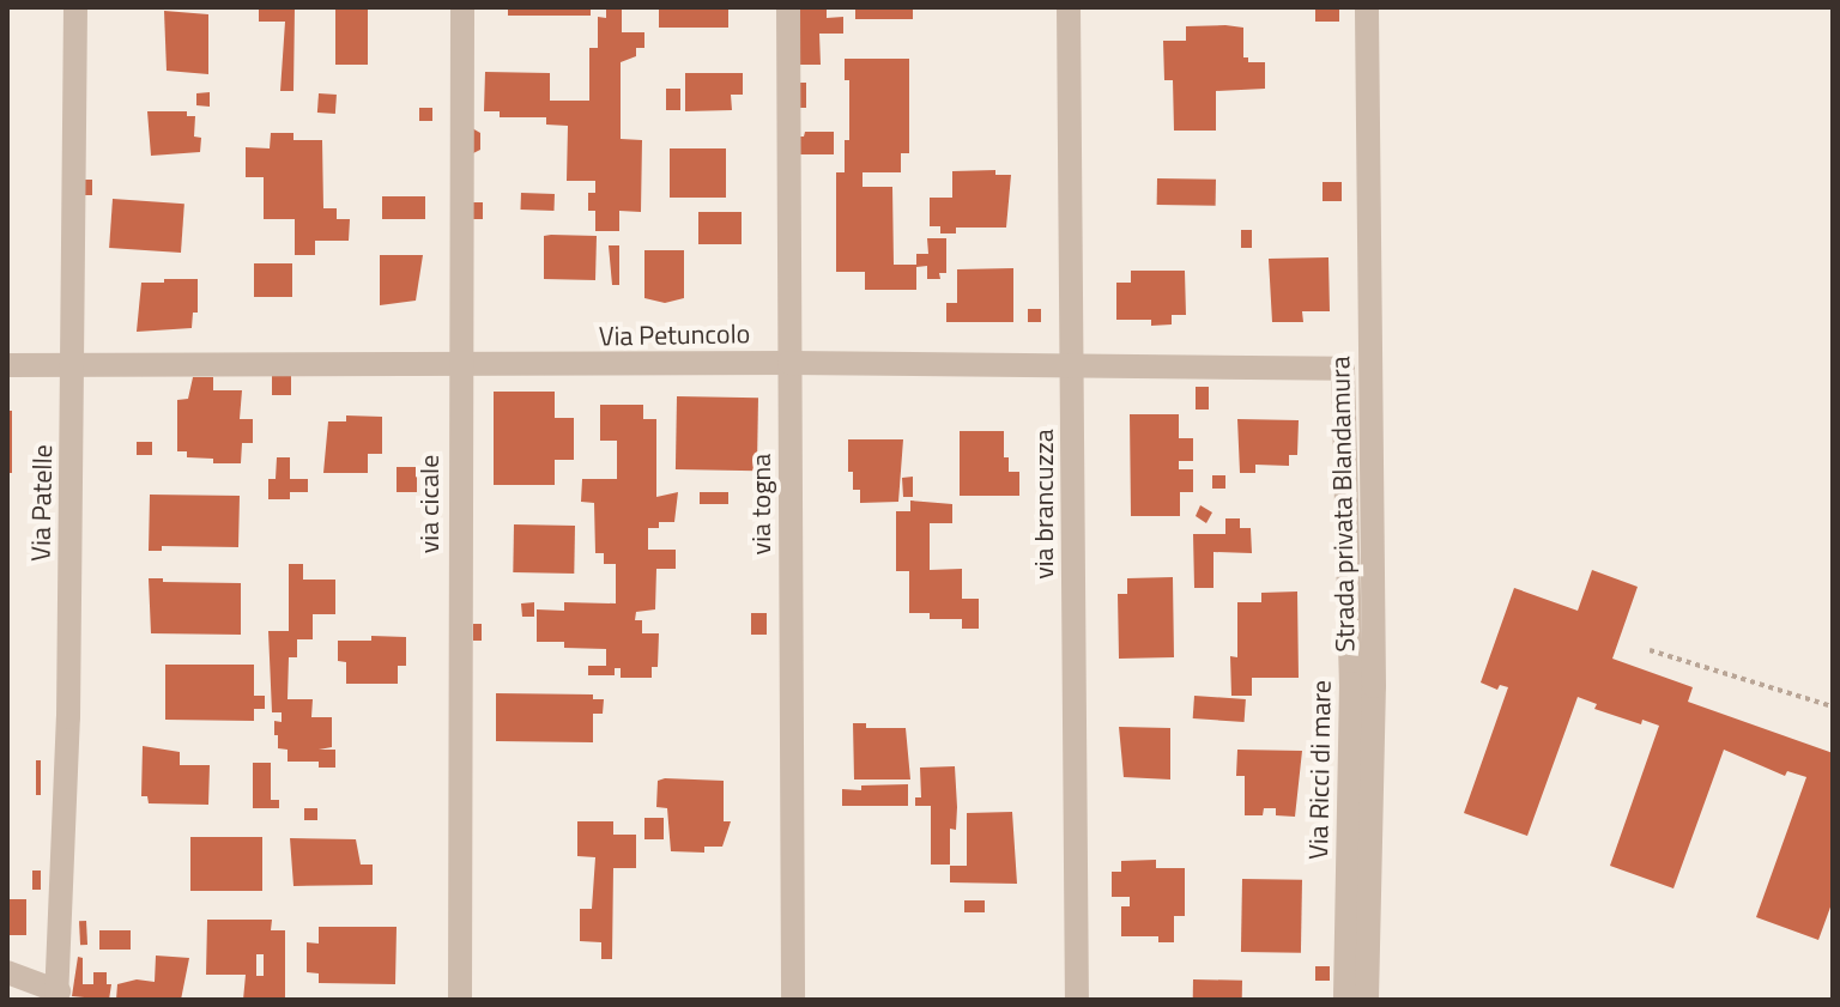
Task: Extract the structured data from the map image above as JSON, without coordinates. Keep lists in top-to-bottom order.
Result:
{
  "streets": {
    "street": [
      "Via Petuncolo",
      "Via Patelle",
      "via cicale",
      "via togna",
      "via brancuzza",
      "Strada privata Blandamura",
      "Via Ricci di mare"
    ]
  },
  "crossings": [
    ["Via Petuncolo", "Via Patelle"],
    ["Via Petuncolo", "via cicale"],
    ["Via Petuncolo", "via togna"],
    ["Via Petuncolo", "via brancuzza"],
    ["Via Petuncolo", "Via Ricci di mare"],
    ["Strada privata Blandamura", "Via Ricci di mare"]
  ]
}
